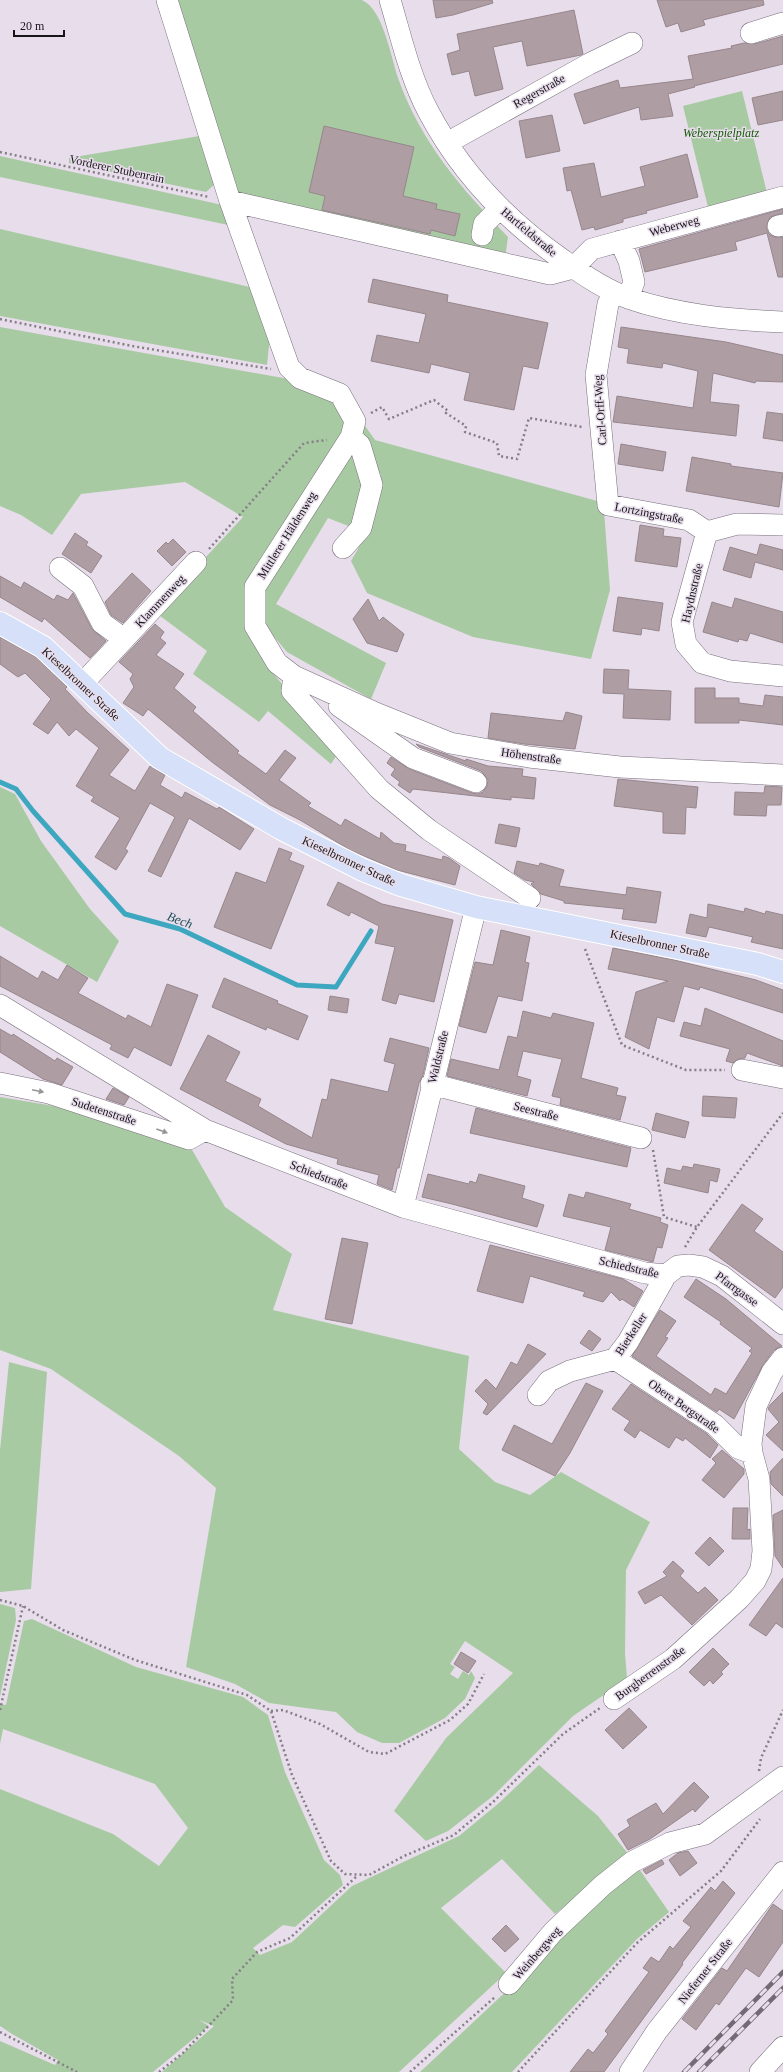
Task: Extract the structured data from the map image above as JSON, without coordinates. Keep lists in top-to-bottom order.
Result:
{
  "streets": {
    "main road": ["Kieselbronner Straße"],
    "street": [
      "Regerstraße",
      "Weberweg",
      "Hartfeldstraße",
      "Carl-Orff-Weg",
      "Lortzingstraße",
      "Mittlerer Häldenweg",
      "Haydnstraße",
      "Klammenweg",
      "Höhenstraße",
      "Waldstraße",
      "Sudetenstraße",
      "Seestraße",
      "Schiedstraße",
      "Pfarrgasse",
      "Bierkeller",
      "Obere Bergstraße",
      "Burgherrenstraße",
      "Weinbergweg",
      "Nieferner Straße"
    ],
    "path": ["Vorderer Stubenrain"]
  },
  "crossings": [
    ["Regerstraße", "Hartfeldstraße"],
    ["Weberweg", "Hartfeldstraße"],
    ["Weberweg", "Carl-Orff-Weg"],
    ["Hartfeldstraße", "Carl-Orff-Weg"],
    ["Carl-Orff-Weg", "Lortzingstraße"],
    ["Lortzingstraße", "Haydnstraße"],
    ["Mittlerer Häldenweg", "Höhenstraße"],
    ["Klammenweg", "Kieselbronner Straße"],
    ["Kieselbronner Straße", "Waldstraße"],
    ["Waldstraße", "Seestraße"],
    ["Waldstraße", "Schiedstraße"],
    ["Sudetenstraße", "Schiedstraße"],
    ["Schiedstraße", "Pfarrgasse"],
    ["Schiedstraße", "Bierkeller"],
    ["Pfarrgasse", "Bierkeller"],
    ["Bierkeller", "Obere Bergstraße"],
    ["Obere Bergstraße", "Burgherrenstraße"]
  ],
  "one_way": ["Sudetenstraße"],
  "water": ["Bech"],
  "parks": ["Weberspielplatz"],
  "scale_bar": "20 m"
}
